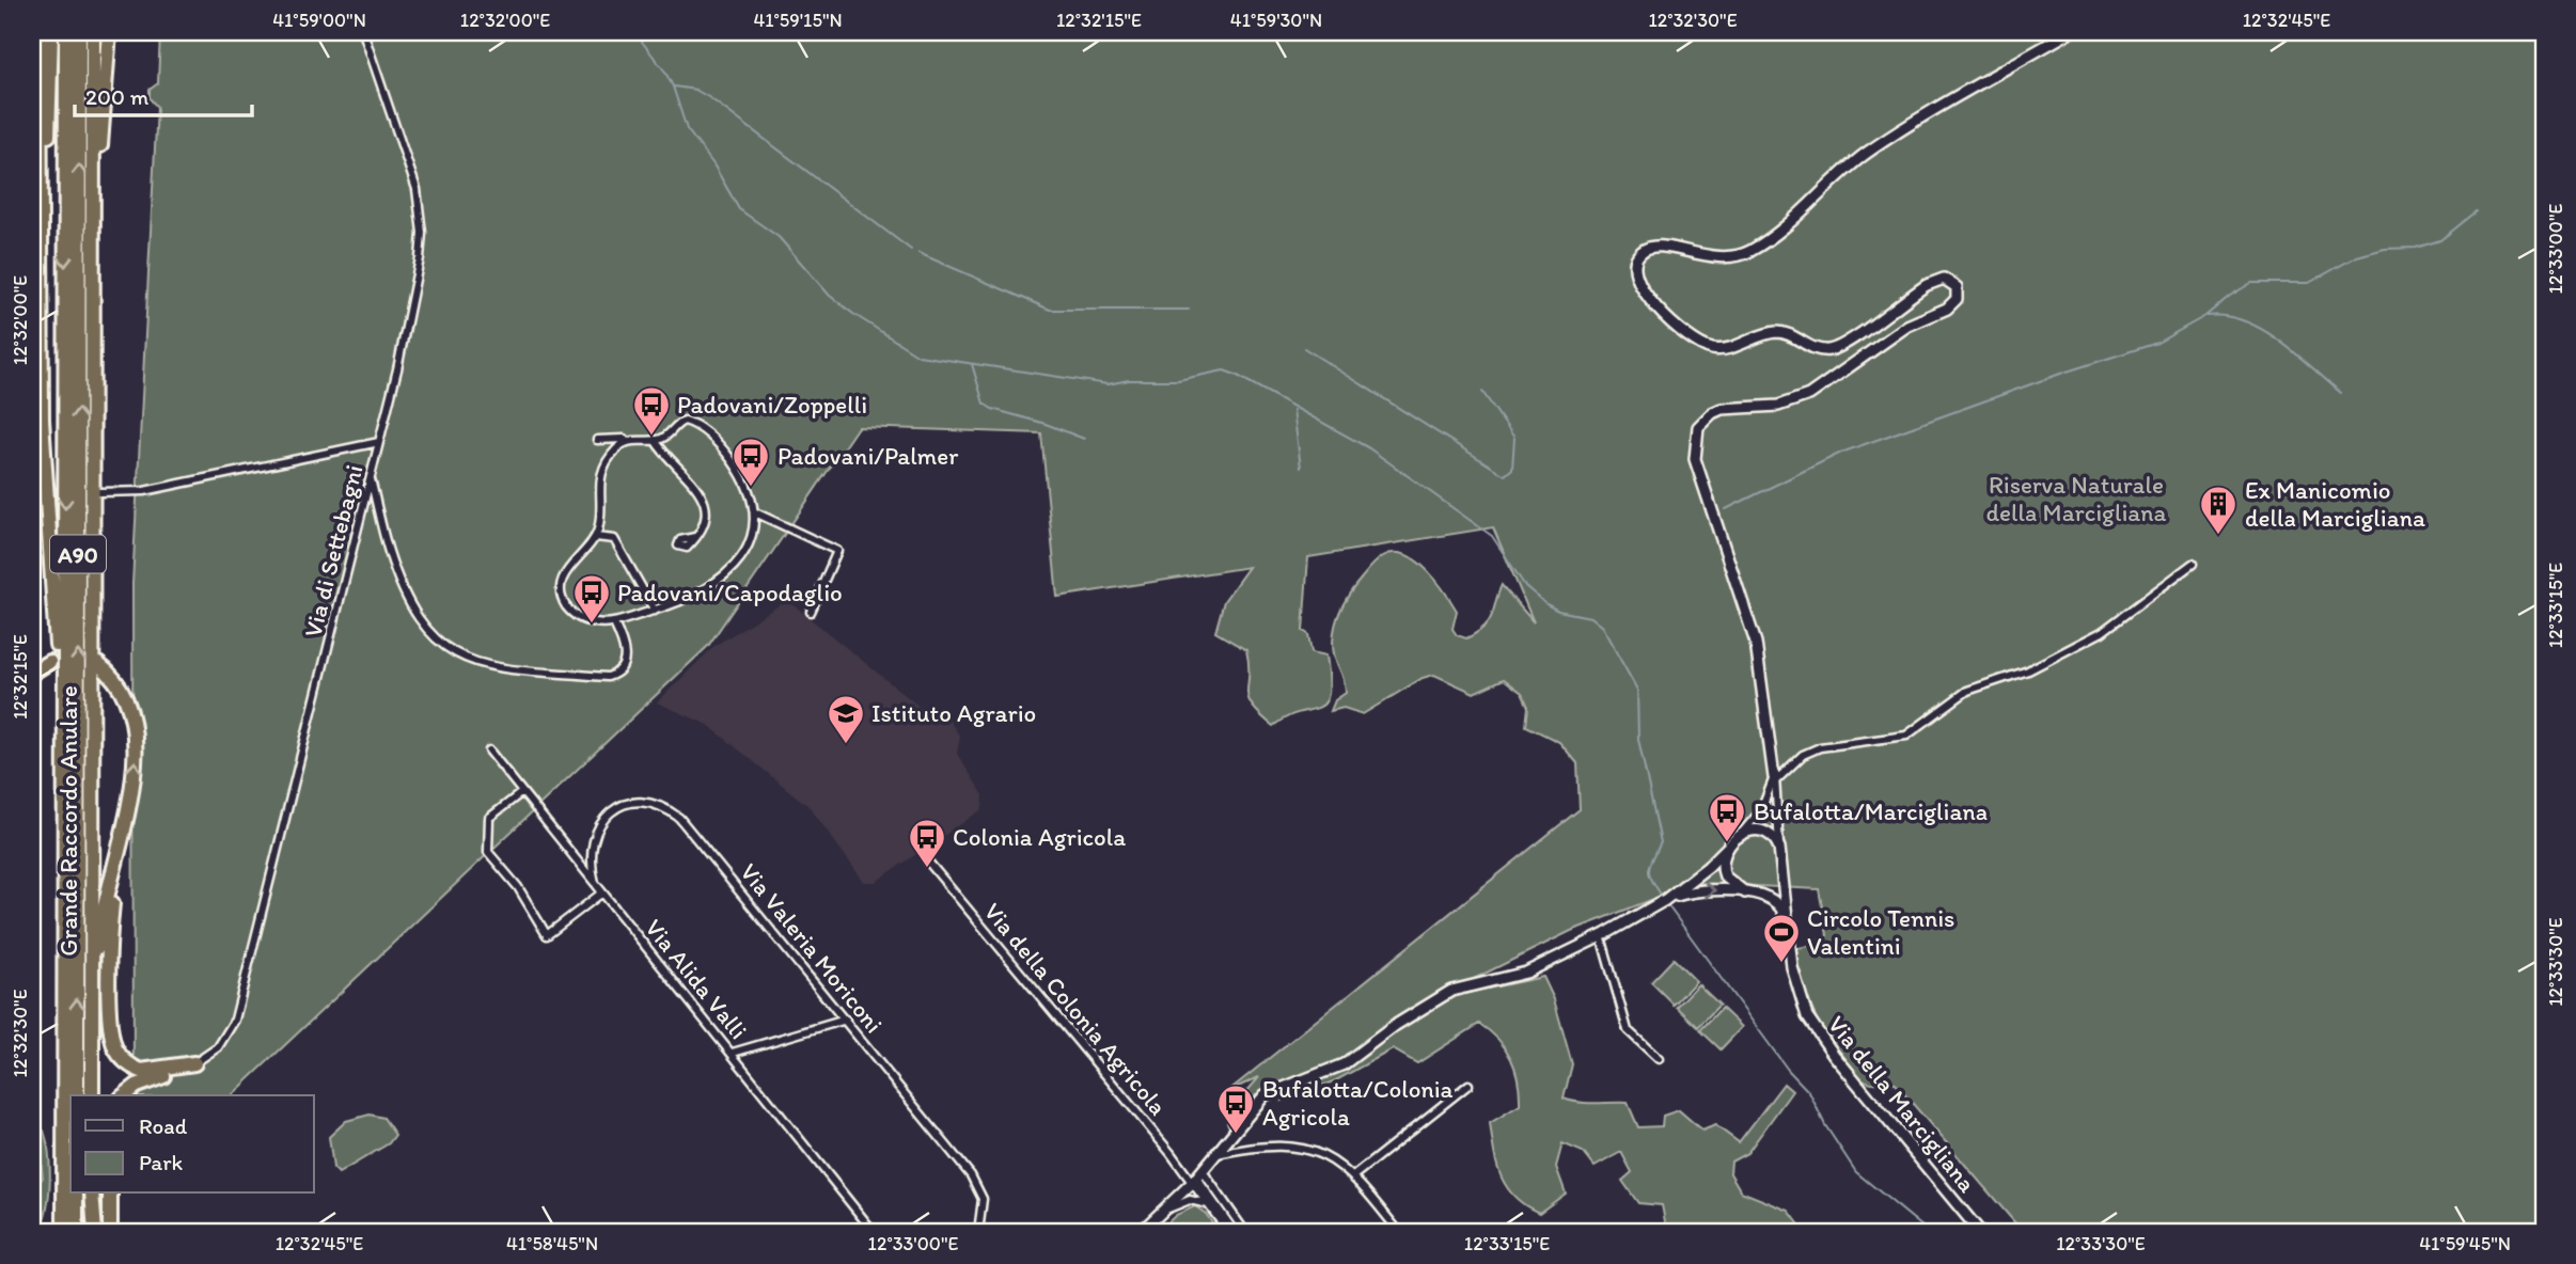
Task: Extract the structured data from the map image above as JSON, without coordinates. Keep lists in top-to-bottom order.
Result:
{
  "streets": {
    "highway": ["A90", "Grande Raccordo Anulare"],
    "street": [
      "Via di Settebagni",
      "Via Valeria Moriconi",
      "Via Alida Valli",
      "Via della Colonia Agricola",
      "Via della Marcigliana"
    ]
  },
  "crossings": [
    ["Via Valeria Moriconi", "Via Alida Valli"]
  ],
  "parks": ["Riserva Naturale della Marcigliana"],
  "places": {
    "bus stop": [
      "Padovani/Zoppelli",
      "Padovani/Palmer",
      "Padovani/Capodaglio",
      "Bufalotta/Marcigliana",
      "Colonia Agricola",
      "Bufalotta/Colonia Agricola"
    ],
    "building": ["Ex Manicomio della Marcigliana"],
    "school or university": ["Istituto Agrario"],
    "sports": ["Circolo Tennis Valentini"]
  },
  "legend": ["Road", "Park"],
  "scale_bar": "200 m",
  "coordinates": [
    "41°59'00\"N",
    "12°32'00\"E",
    "41°59'15\"N",
    "12°32'15\"E",
    "41°59'30\"N",
    "12°32'30\"E",
    "12°32'45\"E",
    "12°33'00\"E",
    "12°33'15\"E",
    "12°33'30\"E",
    "41°58'45\"N",
    "41°59'45\"N"
  ]
}
